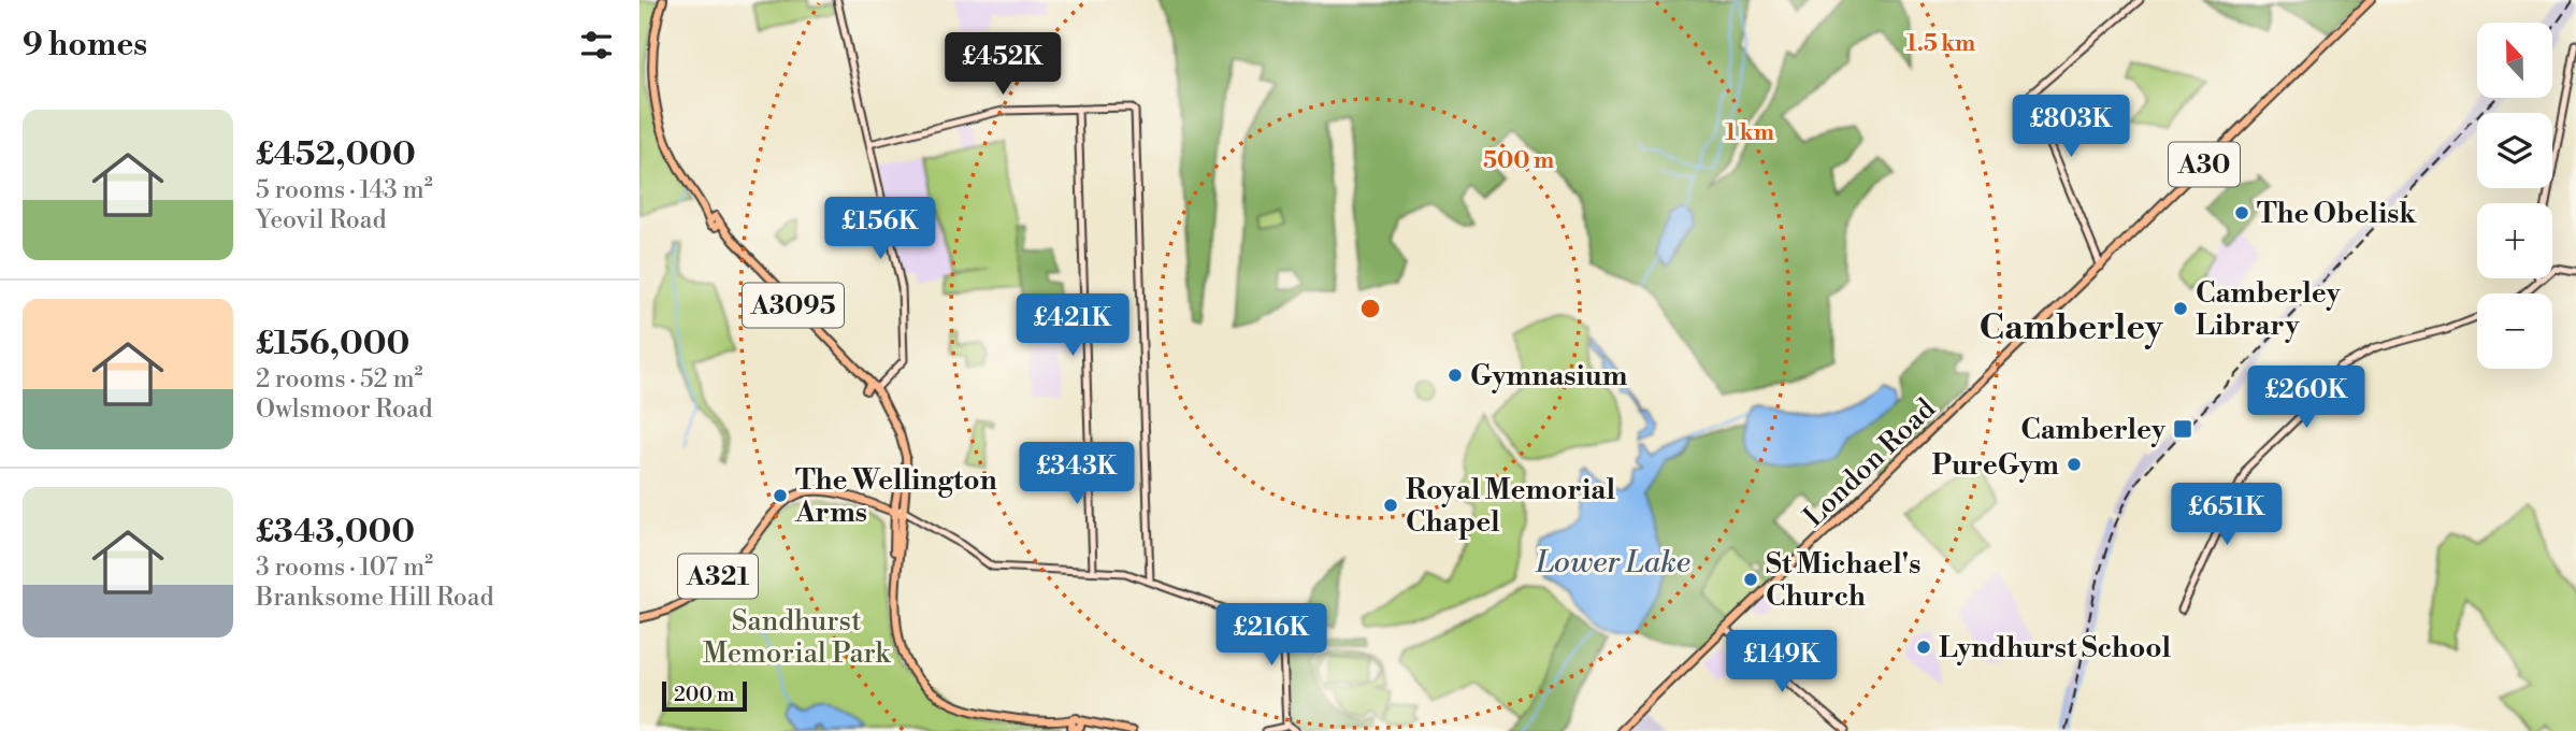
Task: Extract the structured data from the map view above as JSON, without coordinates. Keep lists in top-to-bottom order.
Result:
{
  "streets": {
    "main road": [
      "A30",
      "A3095",
      "London Road",
      "A321"
    ]
  },
  "districts": ["Camberley"],
  "water": ["Lower Lake"],
  "parks": ["Sandhurst Memorial Park"],
  "places": {
    "other": [
      "The Obelisk",
      "Camberley Library",
      "Gymnasium",
      "PureGym",
      "The Wellington Arms",
      "Royal Memorial Chapel",
      "St Michael's Church",
      "Lyndhurst School"
    ],
    "transit": ["Camberley"]
  },
  "scale_bar": "200 m",
  "north": "top",
  "page": {
    "heading": "9 homes",
    "map_buttons": ["+", "−"],
    "price": [
      "£452K",
      "£803K",
      "£156K",
      "£421K",
      "£260K",
      "£343K",
      "£651K",
      "£216K",
      "£149K"
    ],
    "list": [
      {
        "name": "£452,000",
        "note": "5 rooms · 143 m² · Yeovil Road"
      },
      {
        "name": "£156,000",
        "note": "2 rooms · 52 m² · Owlsmoor Road"
      },
      {
        "name": "£343,000",
        "note": "3 rooms · 107 m² · Branksome Hill Road"
      }
    ],
    "scale": "200 m"
  },
  "rings": ["1.5 km", "1 km", "500 m"]
}
